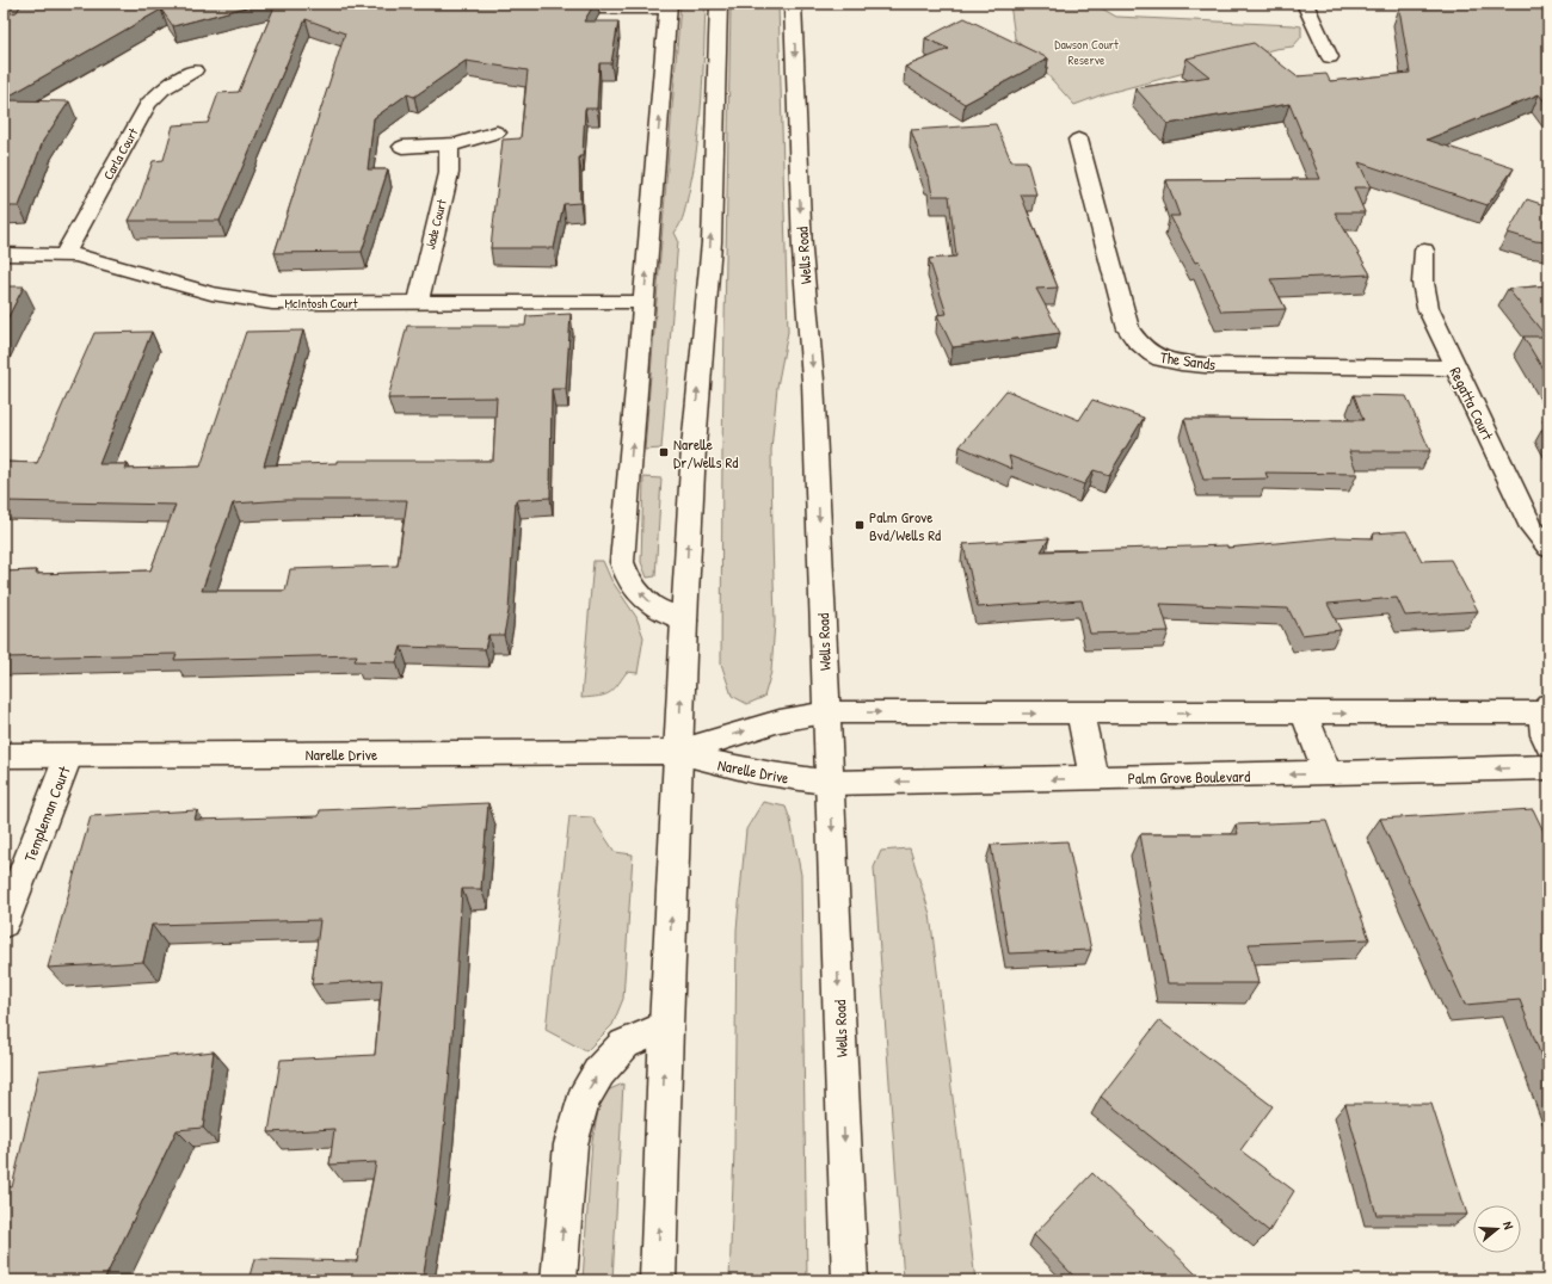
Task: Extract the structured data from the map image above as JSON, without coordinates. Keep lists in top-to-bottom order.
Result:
{
  "streets": {
    "street": [
      "Carla Court",
      "Jade Court",
      "Wells Road",
      "McIntosh Court",
      "The Sands",
      "Regatta Court",
      "Narelle Drive",
      "Palm Grove Boulevard",
      "Templeman Court"
    ]
  },
  "crossings": [
    ["Carla Court", "McIntosh Court"],
    ["Jade Court", "McIntosh Court"],
    ["Wells Road", "Narelle Drive"],
    ["Wells Road", "Palm Grove Boulevard"],
    ["The Sands", "Regatta Court"],
    ["Narelle Drive", "Palm Grove Boulevard"],
    ["Narelle Drive", "Templeman Court"]
  ],
  "parks": ["Dawson Court Reserve"],
  "places": {
    "transit": ["Narelle Dr/Wells Rd", "Palm Grove Bvd/Wells Rd"]
  },
  "north": "right"
}
